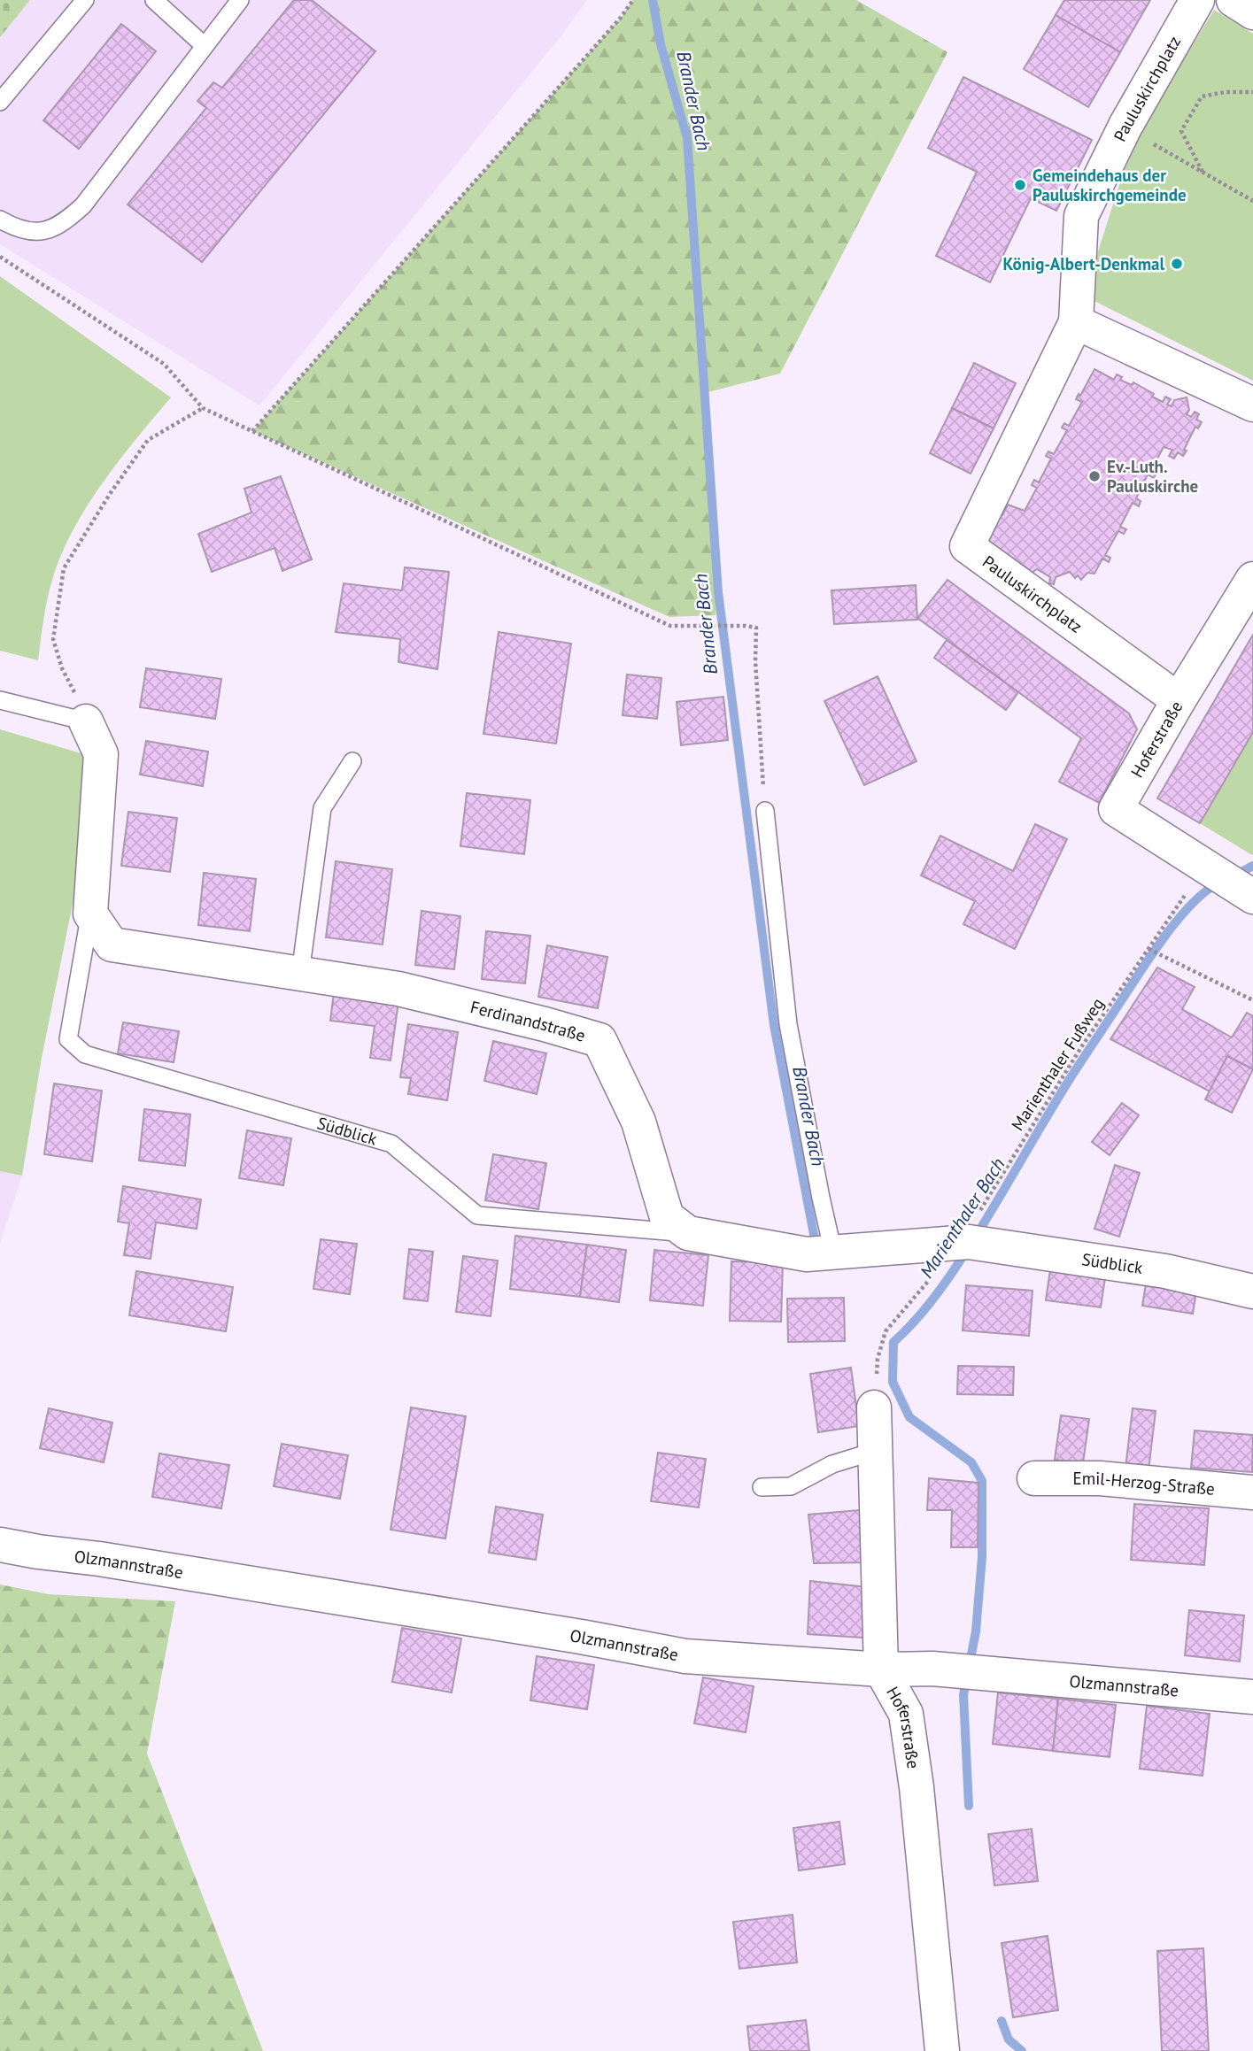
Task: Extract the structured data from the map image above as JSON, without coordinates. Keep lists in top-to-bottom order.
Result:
{
  "streets": {
    "street": [
      "Pauluskirchplatz",
      "Hoferstraße",
      "Ferdinandstraße",
      "Südblick",
      "Emil-Herzog-Straße",
      "Olzmannstraße"
    ],
    "path": ["Marienthaler Fußweg"]
  },
  "crossings": [
    ["Pauluskirchplatz", "Hoferstraße"],
    ["Hoferstraße", "Marienthaler Fußweg"],
    ["Hoferstraße", "Olzmannstraße"],
    ["Ferdinandstraße", "Südblick"],
    ["Marienthaler Fußweg", "Südblick"]
  ],
  "water": ["Brander Bach", "Marienthaler Bach"],
  "places": ["Gemeindehaus der Pauluskirchgemeinde", "König-Albert-Denkmal", "Ev.-Luth. Pauluskirche"]
}
